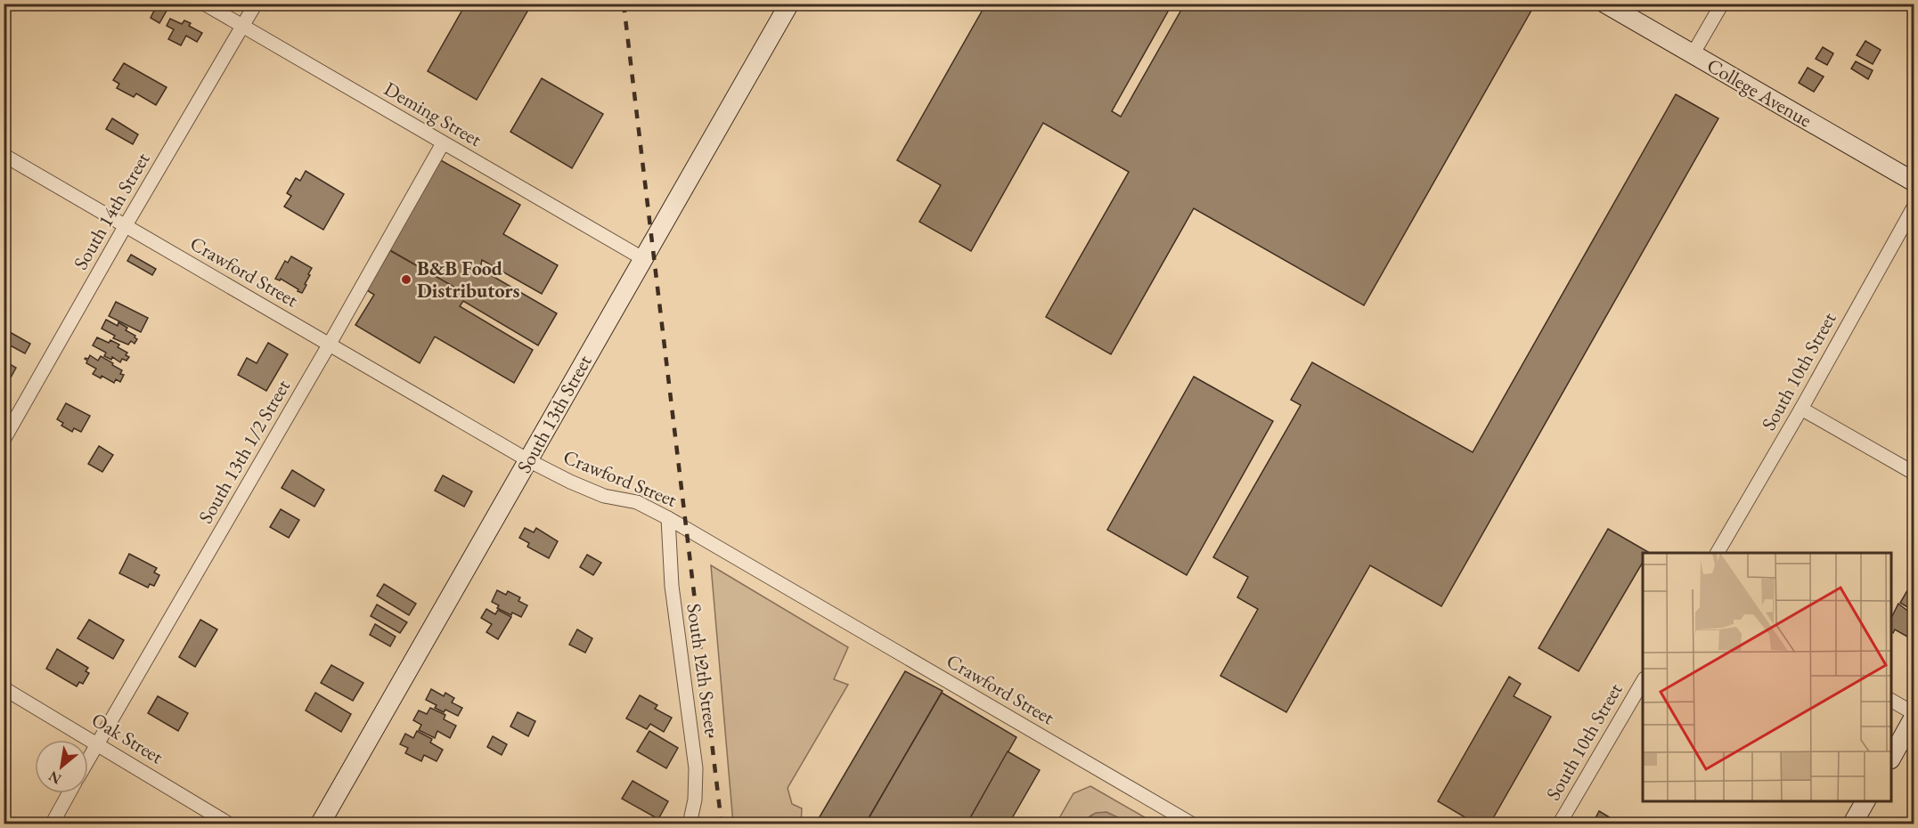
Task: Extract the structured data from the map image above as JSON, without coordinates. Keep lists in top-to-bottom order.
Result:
{
  "streets": {
    "main road": ["College Avenue", "South 13th Street"],
    "street": [
      "Deming Street",
      "South 14th Street",
      "Crawford Street",
      "South 10th Street",
      "South 13th 1/2 Street",
      "South 12th Street",
      "Oak Street"
    ]
  },
  "crossings": [
    ["Deming Street", "South 14th Street"],
    ["Deming Street", "South 13th Street"],
    ["Deming Street", "South 13th 1/2 Street"],
    ["South 14th Street", "Crawford Street"],
    ["Crawford Street", "South 13th Street"],
    ["Crawford Street", "South 13th 1/2 Street"],
    ["Crawford Street", "South 12th Street"],
    ["South 13th 1/2 Street", "Oak Street"]
  ],
  "places": ["B&B Food Distributors"],
  "north": "bottom left"
}
